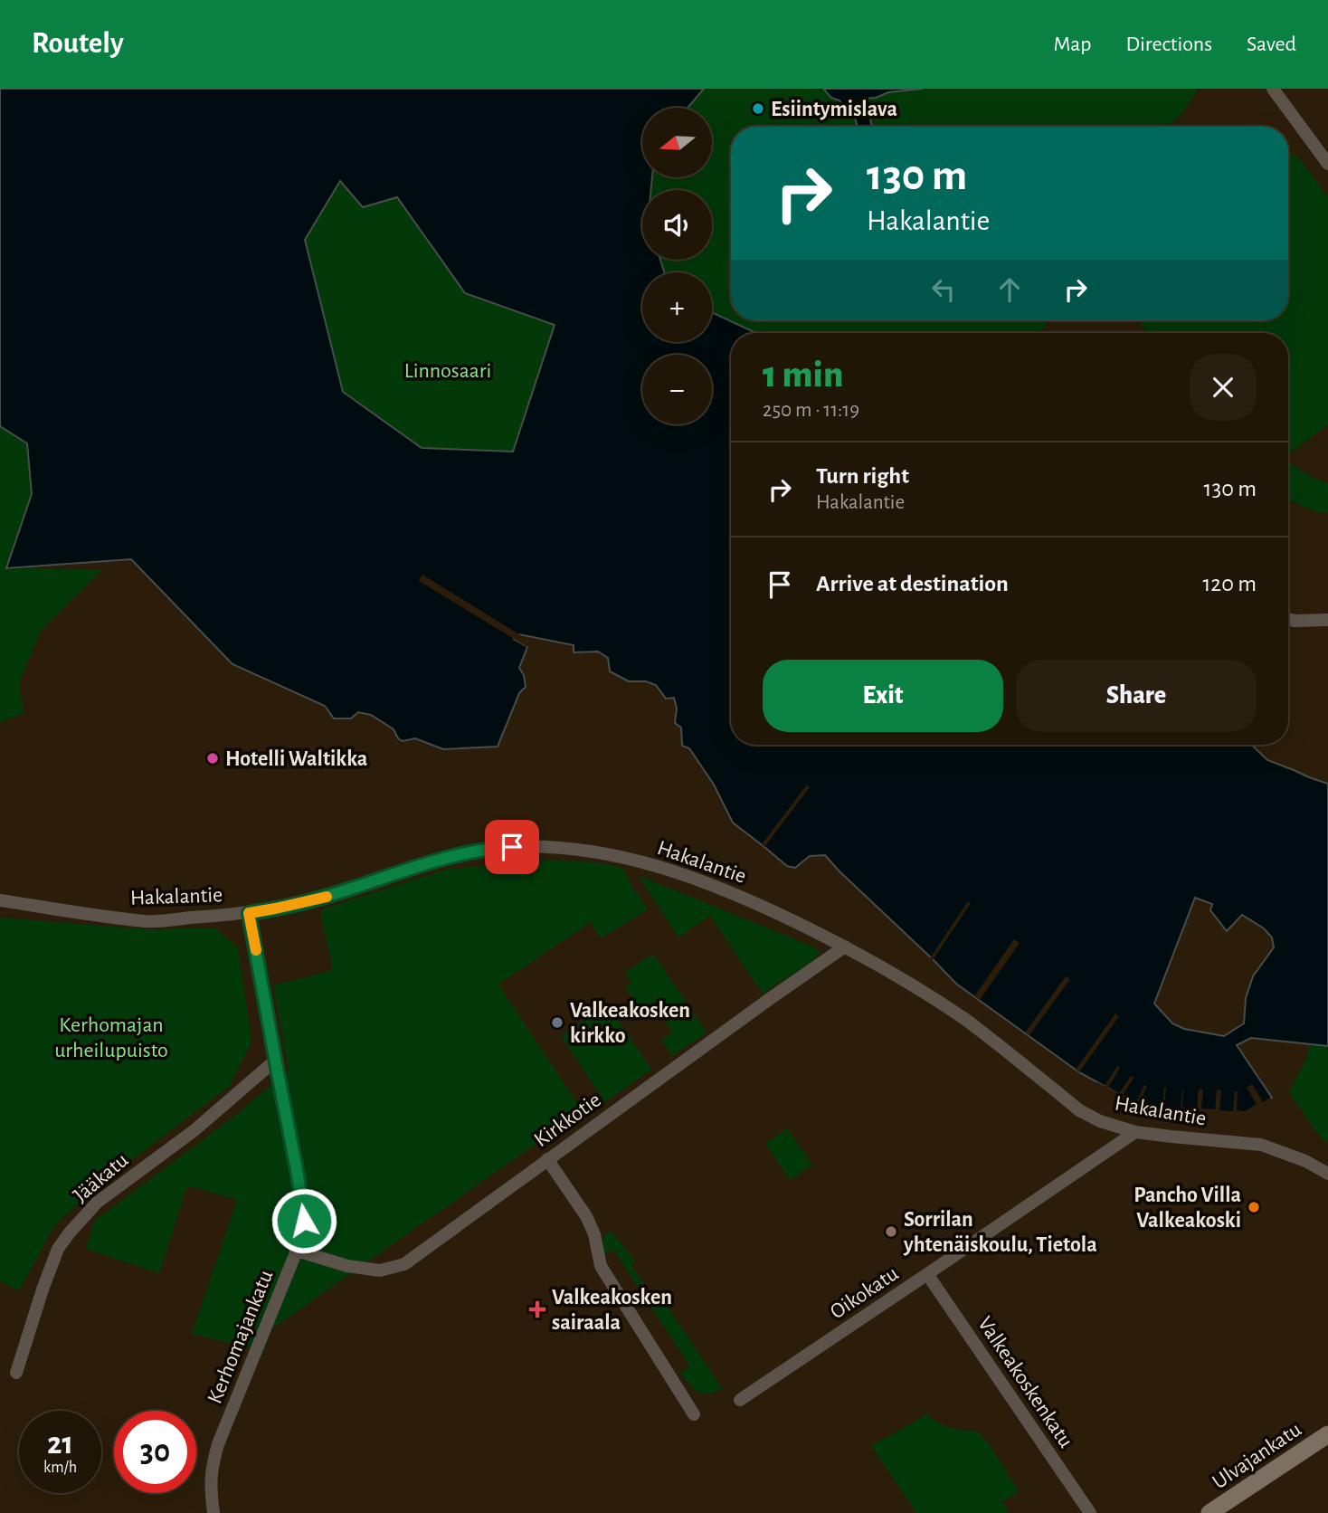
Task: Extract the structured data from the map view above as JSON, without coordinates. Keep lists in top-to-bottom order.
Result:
{
  "streets": {
    "main road": ["Ulvajankatu"],
    "street": [
      "Hakalantie",
      "Kirkkotie",
      "Jääkatu",
      "Oikokatu",
      "Kerhomajankatu",
      "Valkeakoskenkatu"
    ]
  },
  "crossings": [
    ["Hakalantie", "Kirkkotie"],
    ["Hakalantie", "Oikokatu"],
    ["Hakalantie", "Kerhomajankatu"],
    ["Kirkkotie", "Kerhomajankatu"],
    ["Jääkatu", "Kerhomajankatu"],
    ["Oikokatu", "Valkeakoskenkatu"]
  ],
  "parks": ["Linnosaari", "Kerhomajan urheilupuisto"],
  "places": {
    "other": [
      "Esiintymislava",
      "Hotelli Waltikka",
      "Valkeakosken kirkko",
      "Pancho Villa Valkeakoski",
      "Sorrilan yhtenäiskoulu, Tietola"
    ],
    "health": ["Valkeakosken sairaala"]
  },
  "north": "left",
  "page": {
    "header": "Routely",
    "nav": ["Map", "Directions", "Saved"],
    "map_buttons": ["+", "−"],
    "turn": ["130 m", "Hakalantie"],
    "heading": ["1 min", "250 m · 11:19"],
    "list": [
      {
        "name": "Turn right",
        "note": "Hakalantie",
        "value": "130 m"
      },
      {
        "name": "Arrive at destination",
        "value": "120 m"
      }
    ],
    "buttons": ["Exit", "Share"],
    "speed": "21 km/h",
    "limit": "30"
  }
}
